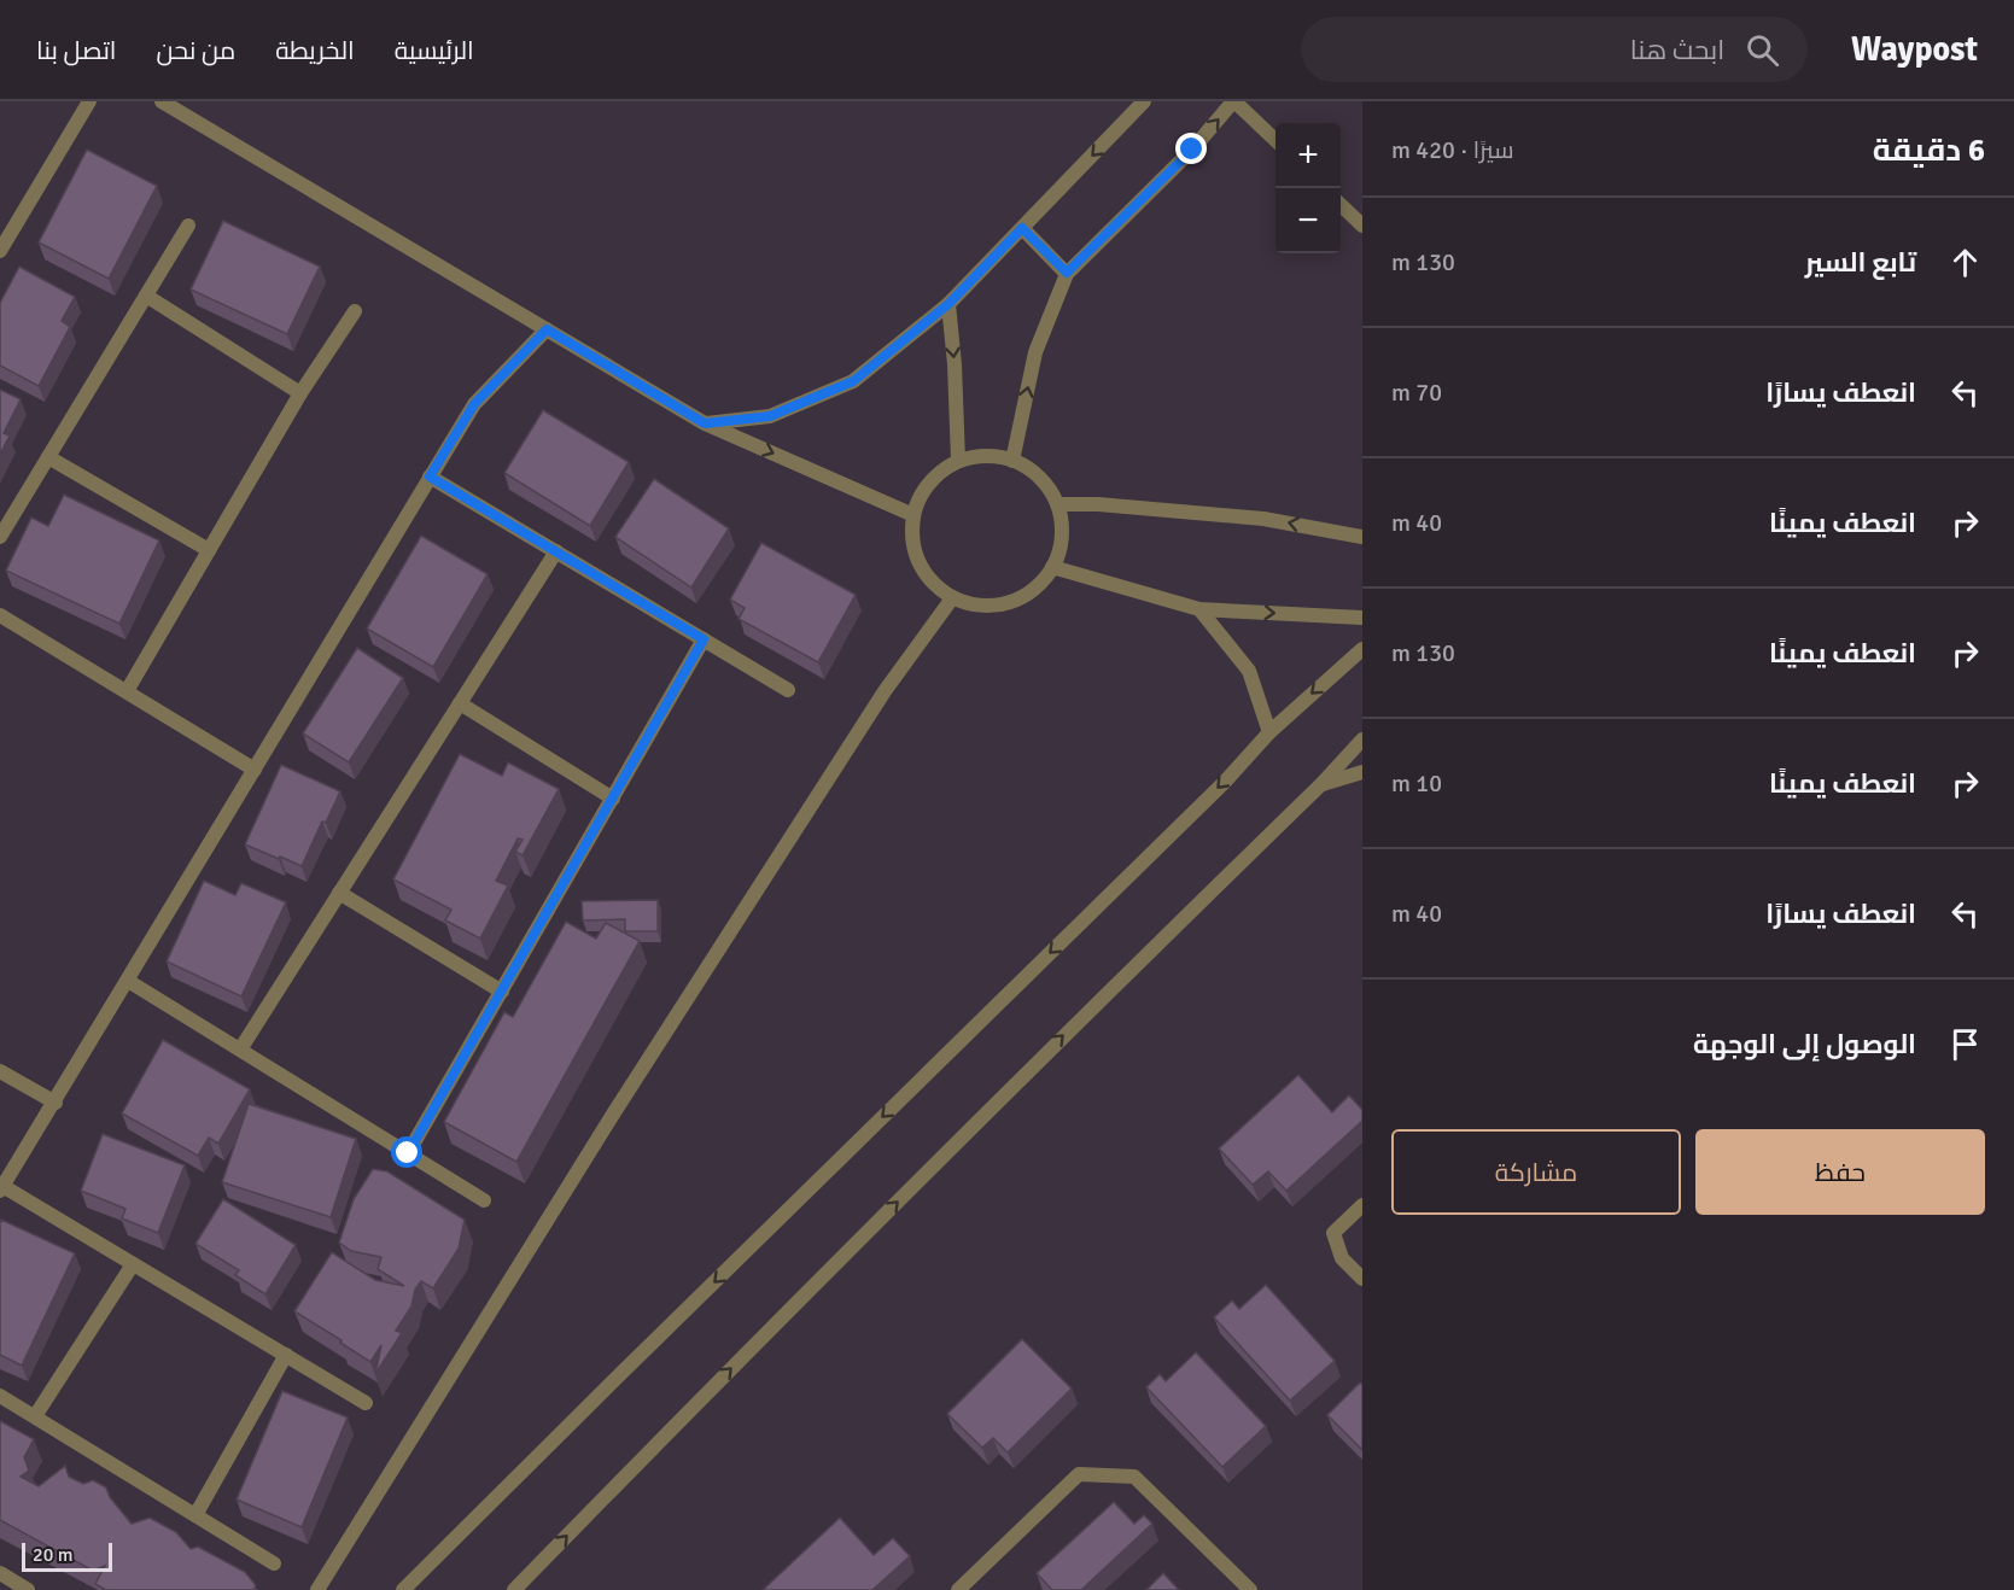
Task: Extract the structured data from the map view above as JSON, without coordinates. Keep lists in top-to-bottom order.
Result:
{
  "scale_bar": "20 m",
  "page": {
    "header": "Waypost",
    "search": "ابحث هنا",
    "nav": [
      "الرئيسية",
      "الخريطة",
      "من نحن",
      "اتصل بنا"
    ],
    "heading": ["6 دقيقة", "سيرًا · 420 m"],
    "map_buttons": ["+", "−"],
    "list": [
      ["تابع السير", "130 m"],
      ["انعطف يسارًا", "70 m"],
      ["انعطف يمينًا", "40 m"],
      ["انعطف يمينًا", "130 m"],
      ["انعطف يمينًا", "10 m"],
      ["انعطف يسارًا", "40 m"],
      "الوصول إلى الوجهة"
    ],
    "buttons": ["حفظ", "مشاركة"],
    "scale": "20 m"
  }
}
